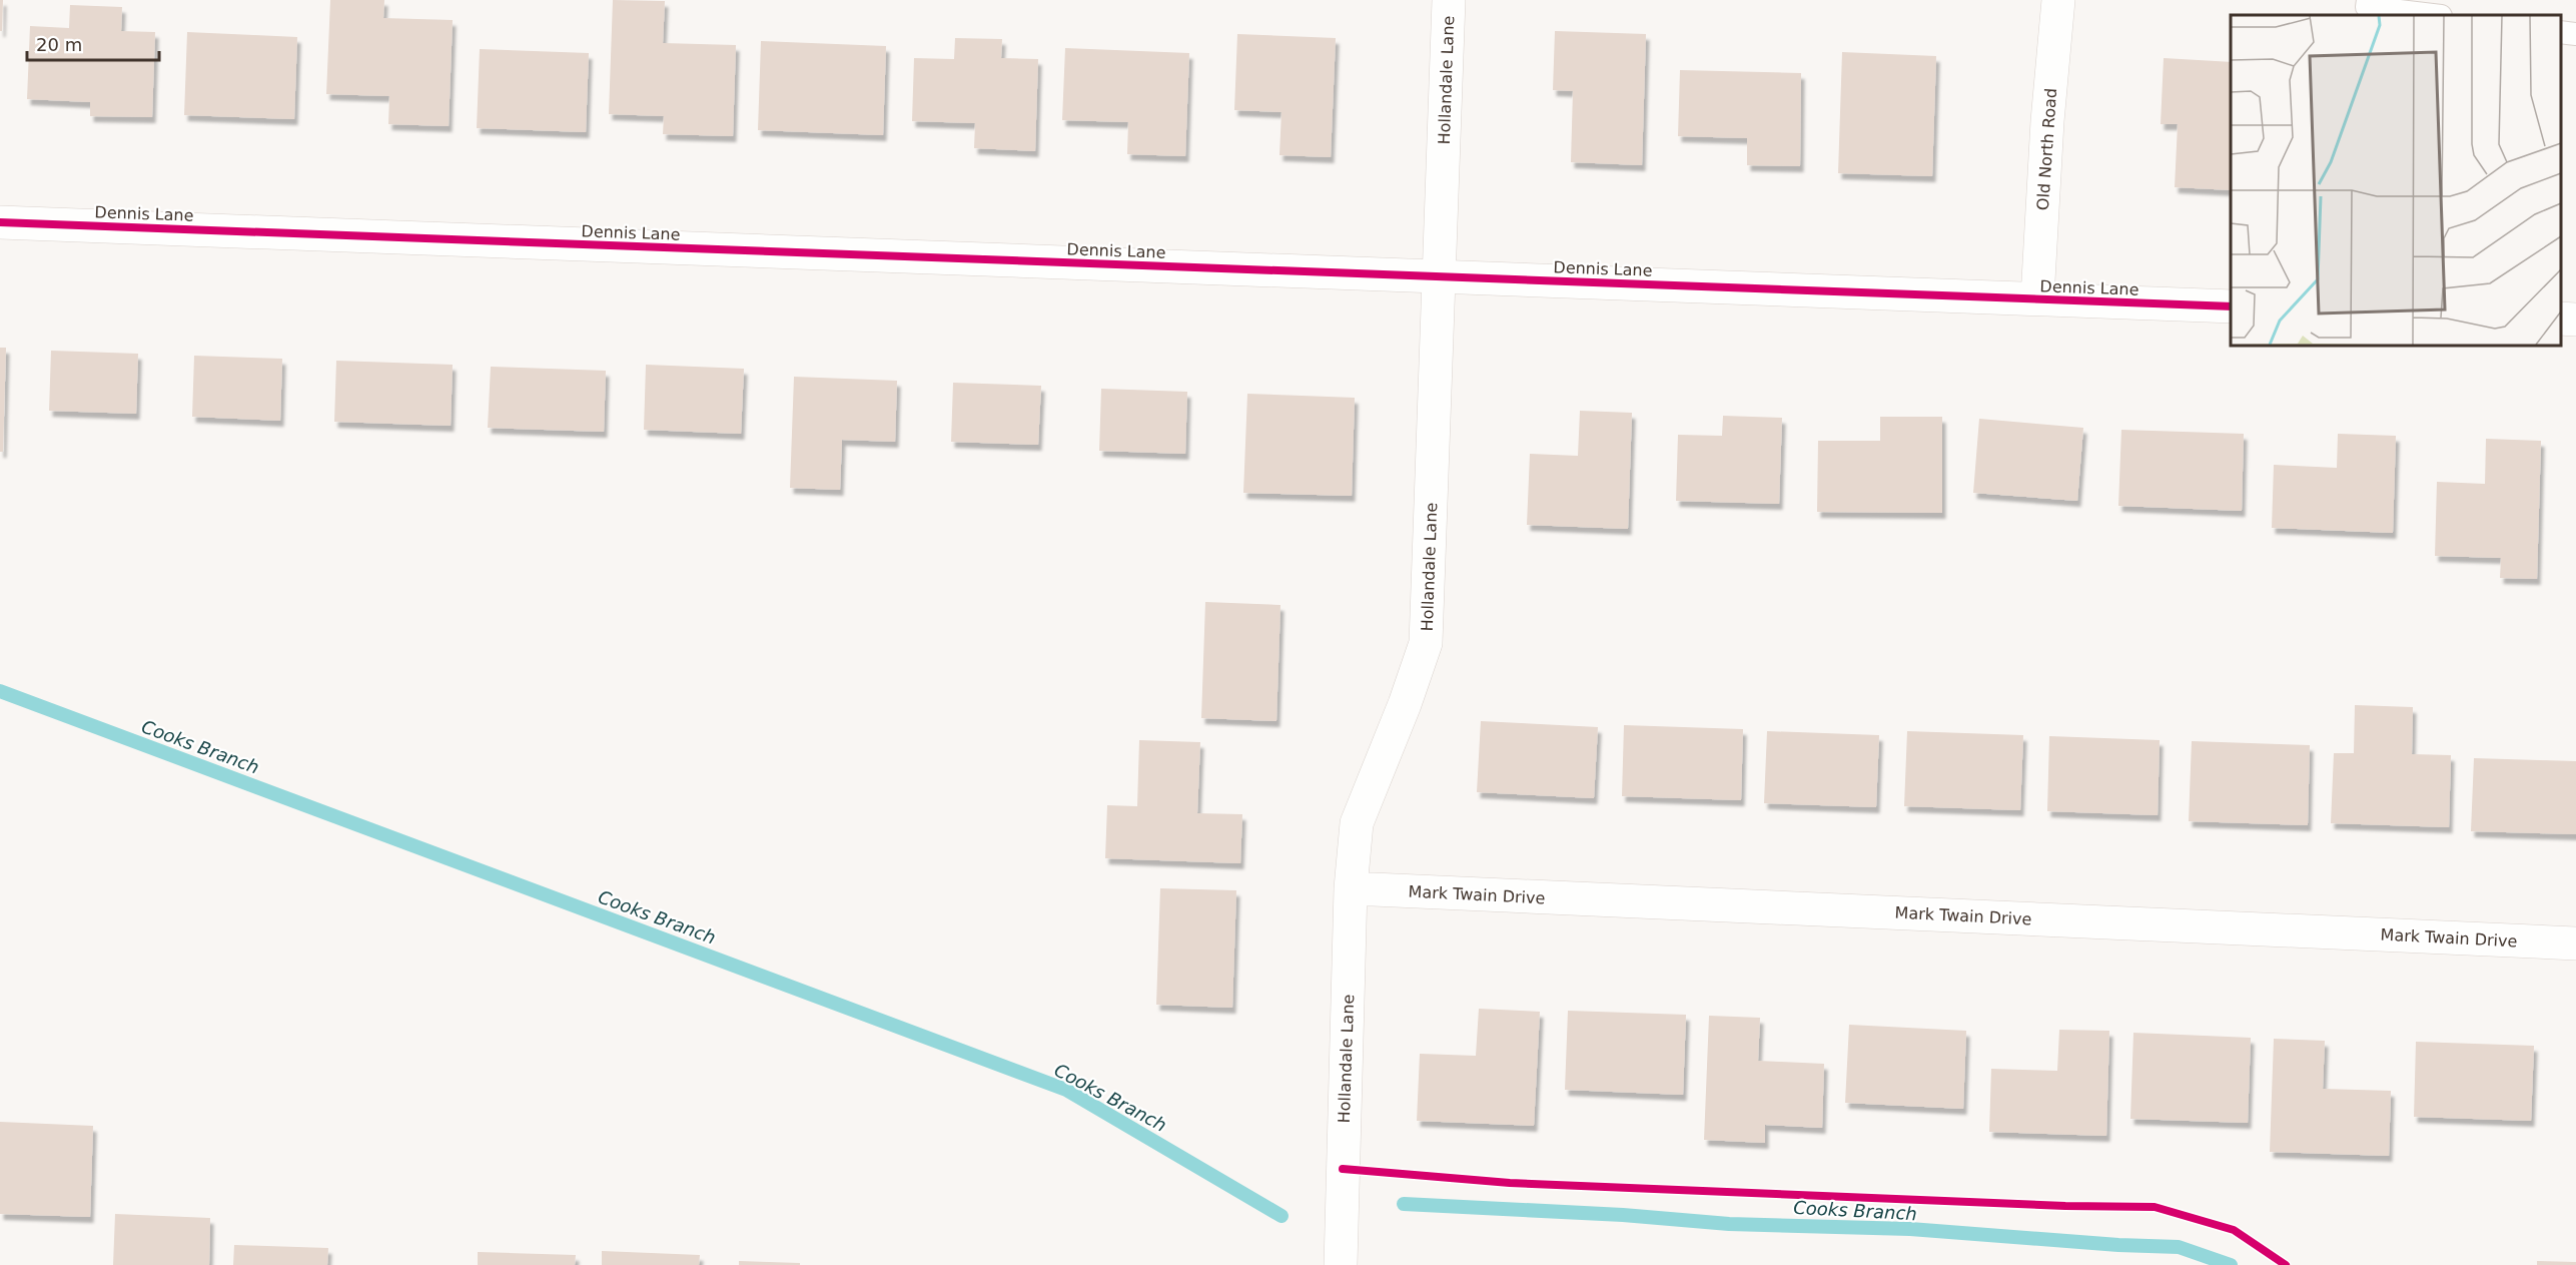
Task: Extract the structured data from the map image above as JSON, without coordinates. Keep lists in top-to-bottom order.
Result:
{
  "streets": {
    "street": [
      "Hollandale Lane",
      "Old North Road",
      "Dennis Lane",
      "Mark Twain Drive"
    ]
  },
  "crossings": [
    ["Hollandale Lane", "Dennis Lane"],
    ["Hollandale Lane", "Mark Twain Drive"],
    ["Old North Road", "Dennis Lane"]
  ],
  "water": ["Cooks Branch"],
  "scale_bar": "20 m"
}
